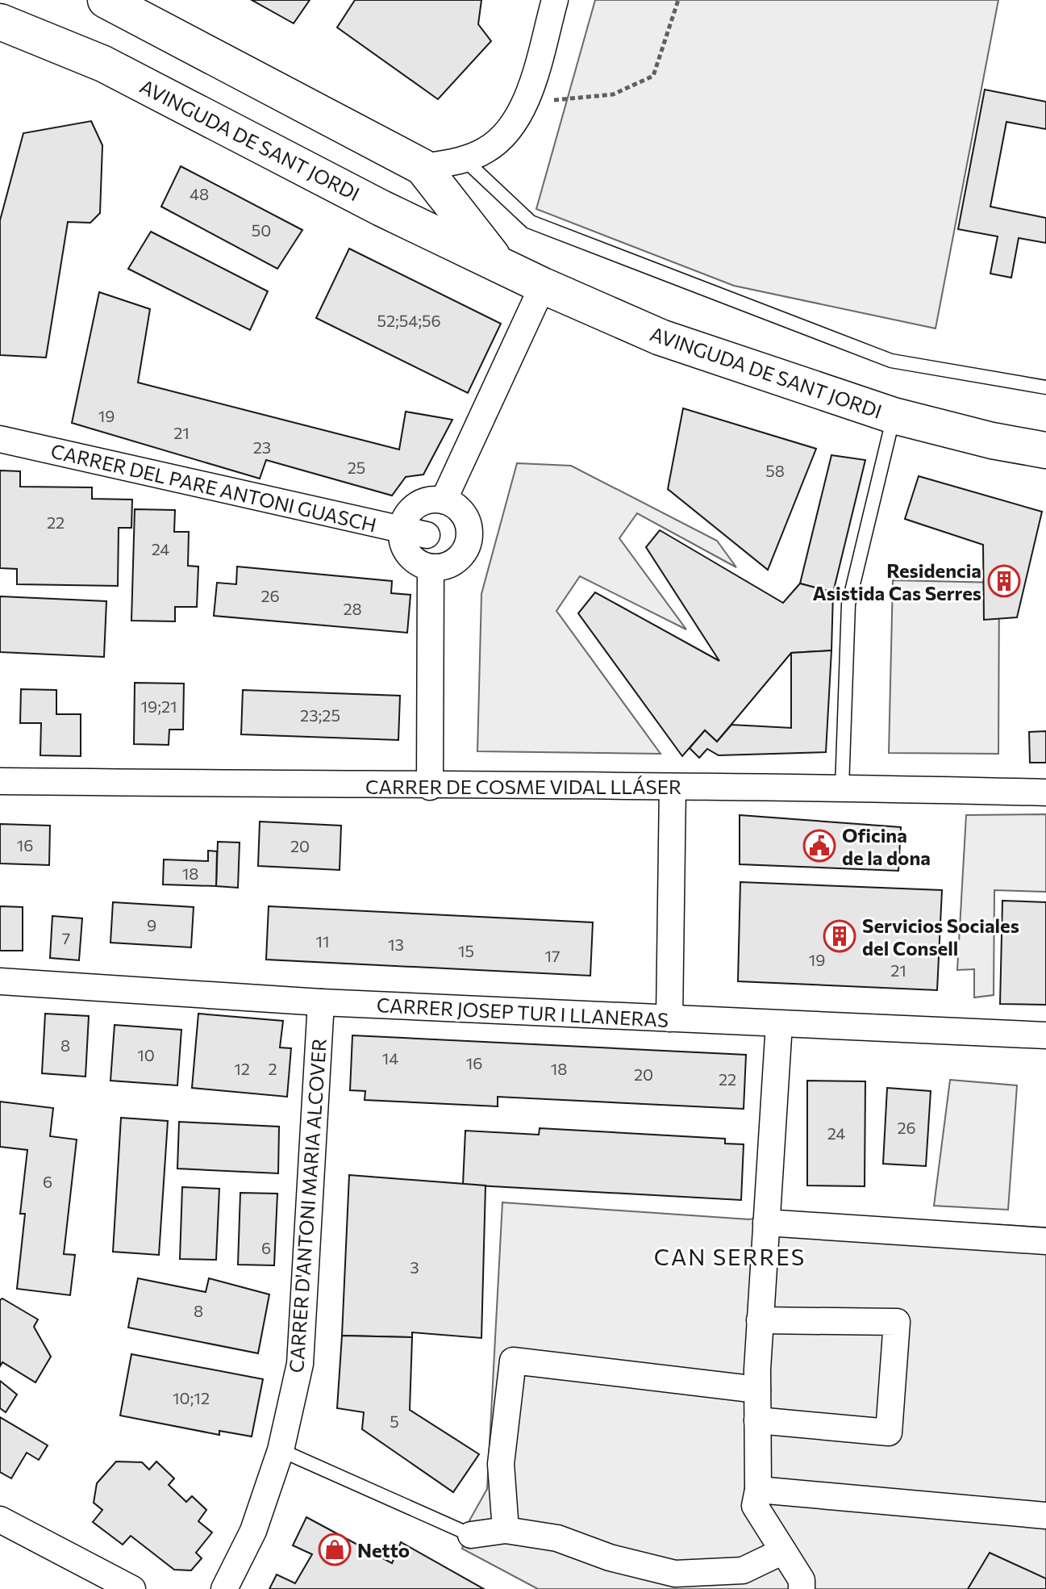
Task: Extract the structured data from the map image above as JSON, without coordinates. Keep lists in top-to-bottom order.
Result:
{
  "streets": {
    "street": [
      "AVINGUDA DE SANT JORDI",
      "CARRER DEL PARE ANTONI GUASCH",
      "CARRER DE COSME VIDAL LLÁSER",
      "CARRER JOSEP TUR I LLANERAS",
      "CARRER D'ANTONI MARIA ALCOVER"
    ]
  },
  "crossings": [
    ["CARRER JOSEP TUR I LLANERAS", "CARRER D'ANTONI MARIA ALCOVER"]
  ],
  "districts": ["CAN SERRES"],
  "places": {
    "building": ["Residencia Asistida Cas Serres", "Servicios Sociales del Consell"],
    "public building": ["Oficina de la dona"],
    "shop": ["Netto"]
  },
  "house_numbers": [
    "48",
    "50",
    "52;54;56",
    "19",
    "21",
    "23",
    "25",
    "58",
    "22",
    "24",
    "26",
    "28",
    "19;21",
    "23;25",
    "16",
    "20",
    "18",
    "9",
    "7",
    "11",
    "13",
    "15",
    "17",
    "19",
    "21",
    "8",
    "10",
    "14",
    "16",
    "12",
    "2",
    "18",
    "20",
    "22",
    "26",
    "24",
    "6",
    "6",
    "3",
    "8",
    "10;12",
    "5"
  ]
}
